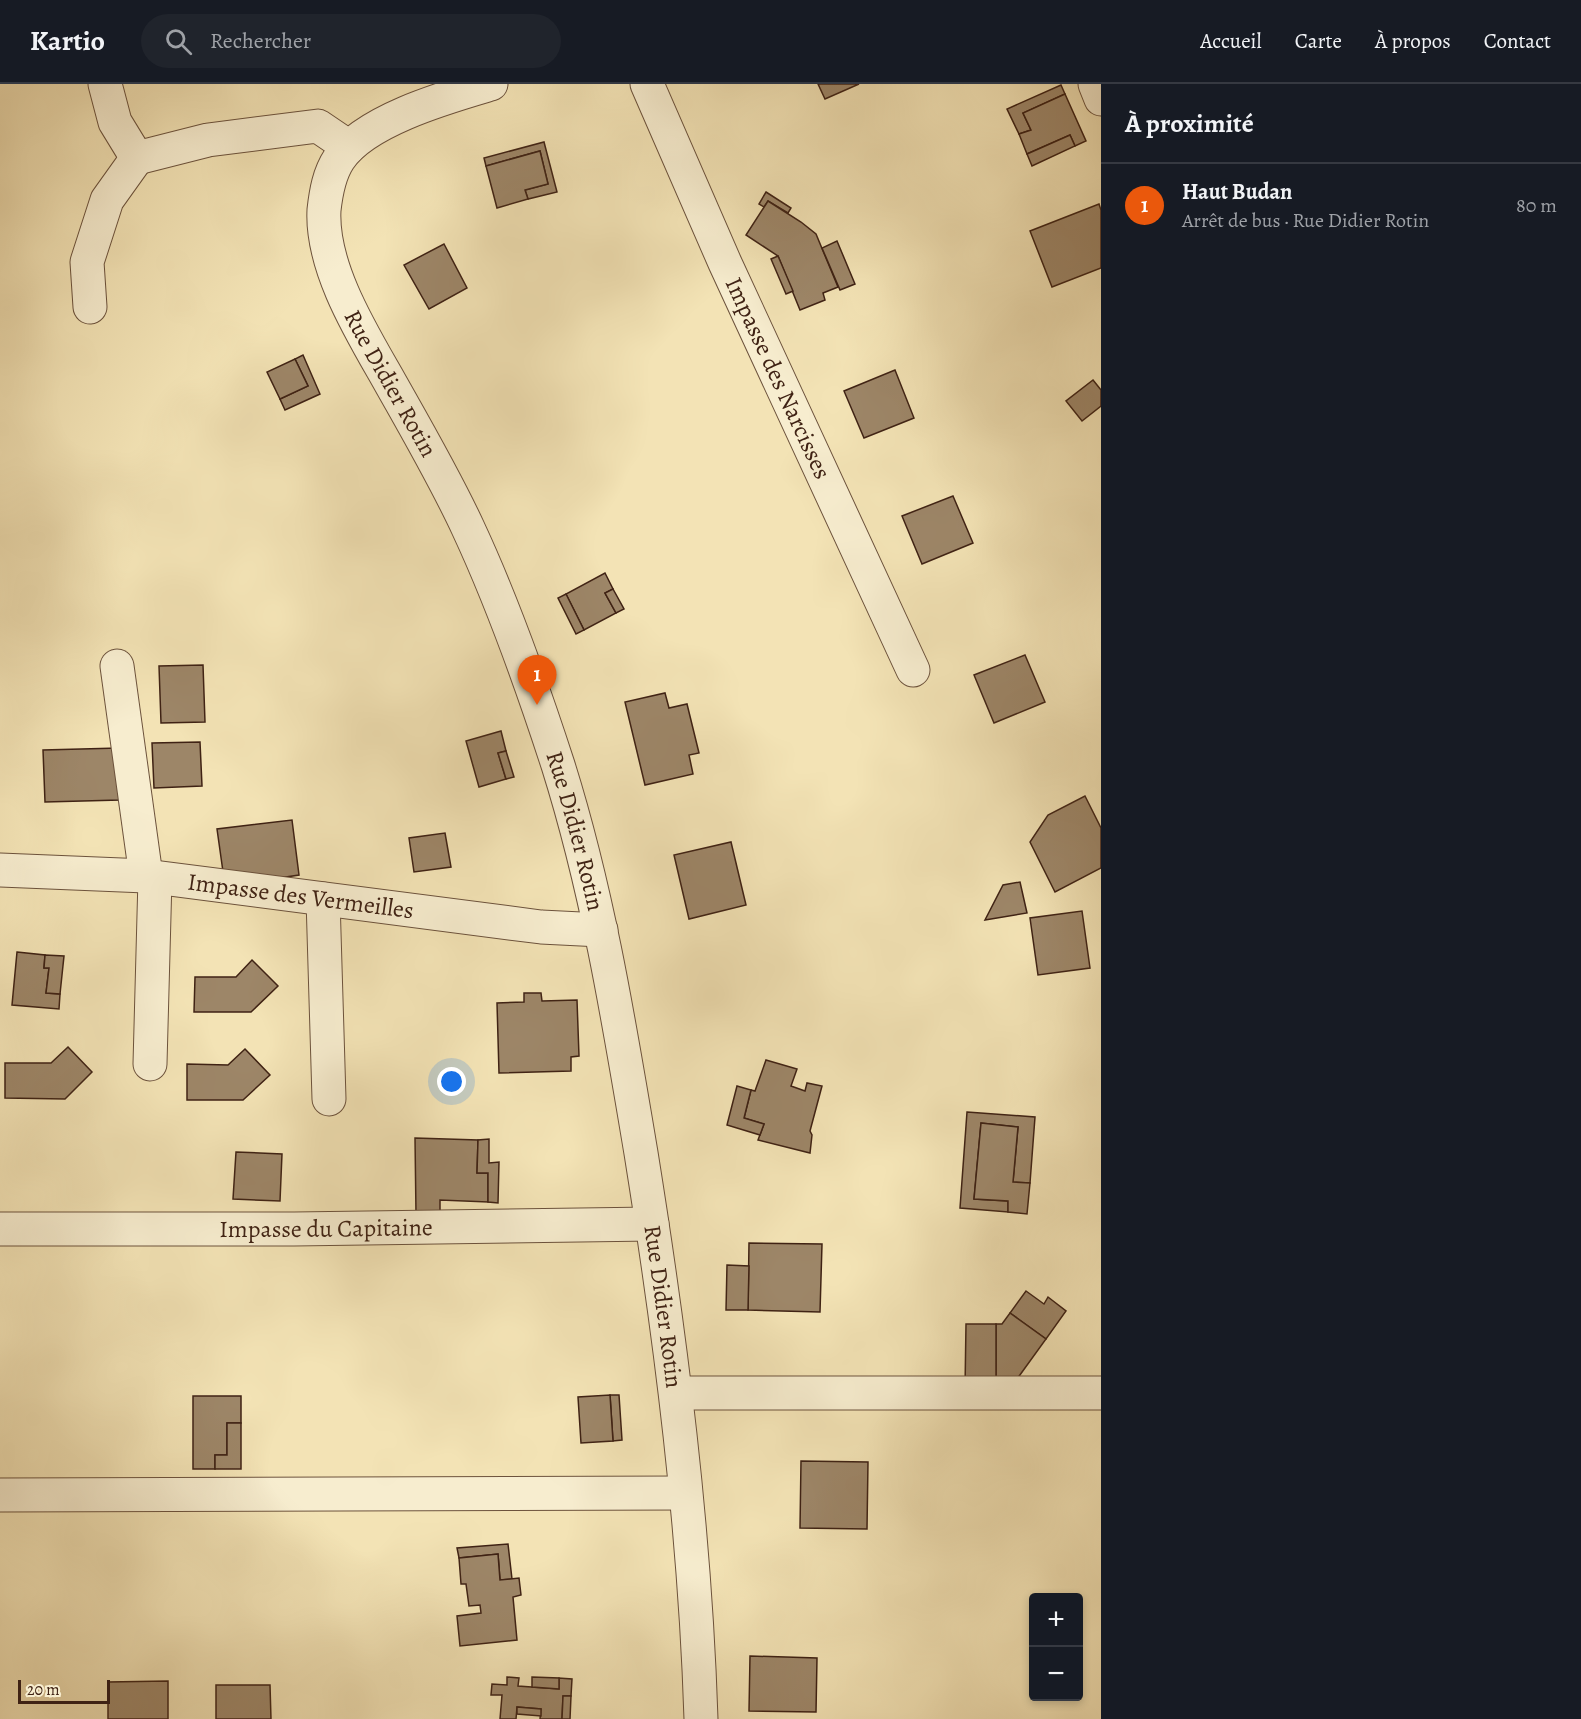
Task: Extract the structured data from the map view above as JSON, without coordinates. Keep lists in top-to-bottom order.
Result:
{
  "streets": {
    "street": [
      "Impasse des Narcisses",
      "Rue Didier Rotin",
      "Impasse des Vermeilles",
      "Impasse du Capitaine"
    ]
  },
  "crossings": [
    ["Rue Didier Rotin", "Impasse des Vermeilles"],
    ["Rue Didier Rotin", "Impasse du Capitaine"]
  ],
  "scale_bar": "20 m",
  "page": {
    "header": "Kartio",
    "search": "Rechercher",
    "nav": [
      "Accueil",
      "Carte",
      "À propos",
      "Contact"
    ],
    "heading": "À proximité",
    "list": [
      {
        "mark": "1",
        "name": "Haut Budan",
        "note": "Arrêt de bus · Rue Didier Rotin",
        "value": "80 m"
      }
    ],
    "pins": "1",
    "map_buttons": ["+", "−"],
    "scale": "20 m"
  }
}
